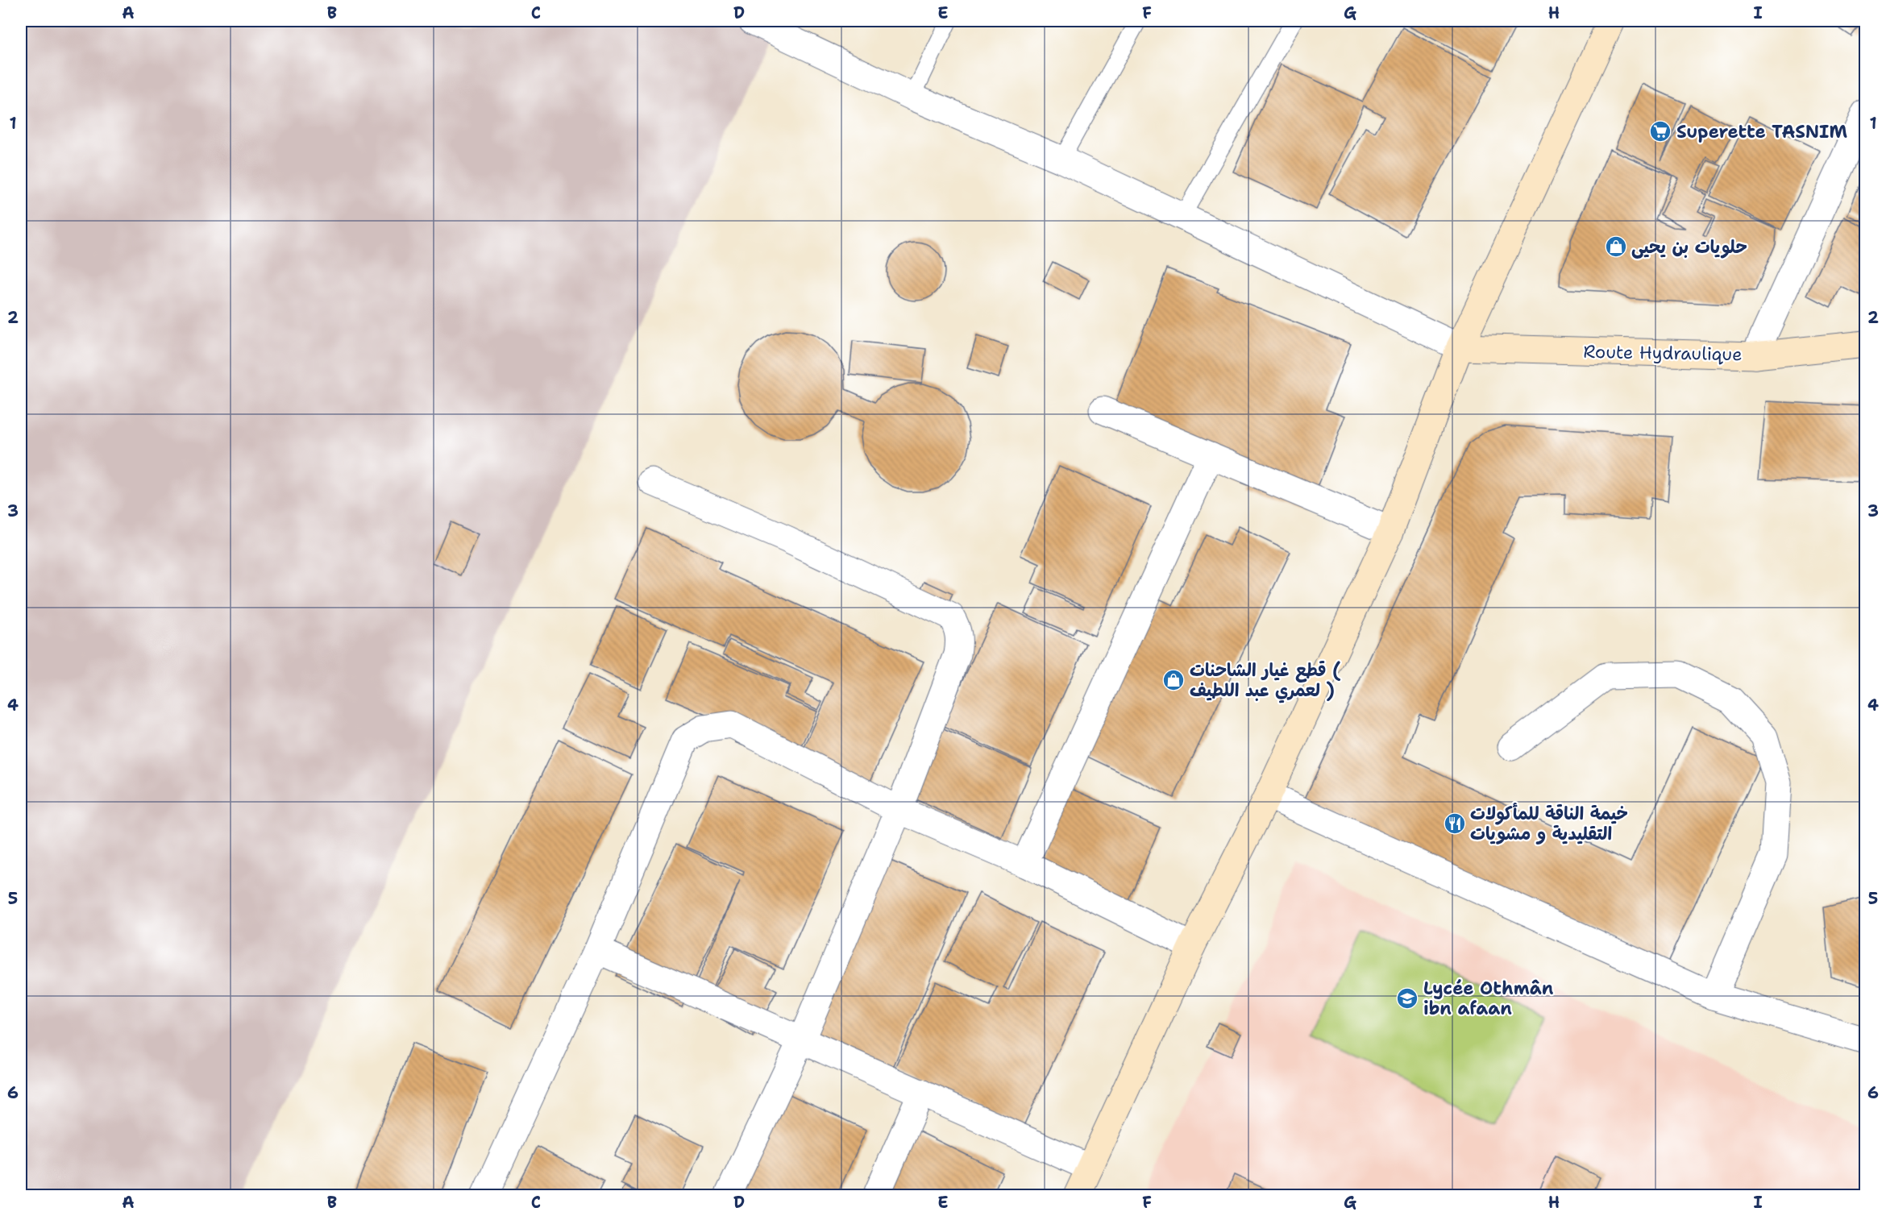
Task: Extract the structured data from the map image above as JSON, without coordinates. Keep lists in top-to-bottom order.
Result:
{
  "streets": {
    "main road": ["Route Hydraulique"]
  },
  "places": {
    "supermarket": ["Superette TASNIM"],
    "shop": ["حلويات بن يحيى", "قطع غيار الشاحنات ( لعمري عبد اللطيف )"],
    "restaurant": ["خيمة الناقة للمأكولات التقليدية و مشويات"],
    "school or university": ["Lycée Othmân ibn afaan"]
  },
  "grid": {
    "columns": [
      "A",
      "B",
      "C",
      "D",
      "E",
      "F",
      "G",
      "H",
      "I"
    ],
    "rows": [
      "1",
      "2",
      "3",
      "4",
      "5",
      "6"
    ]
  }
}
